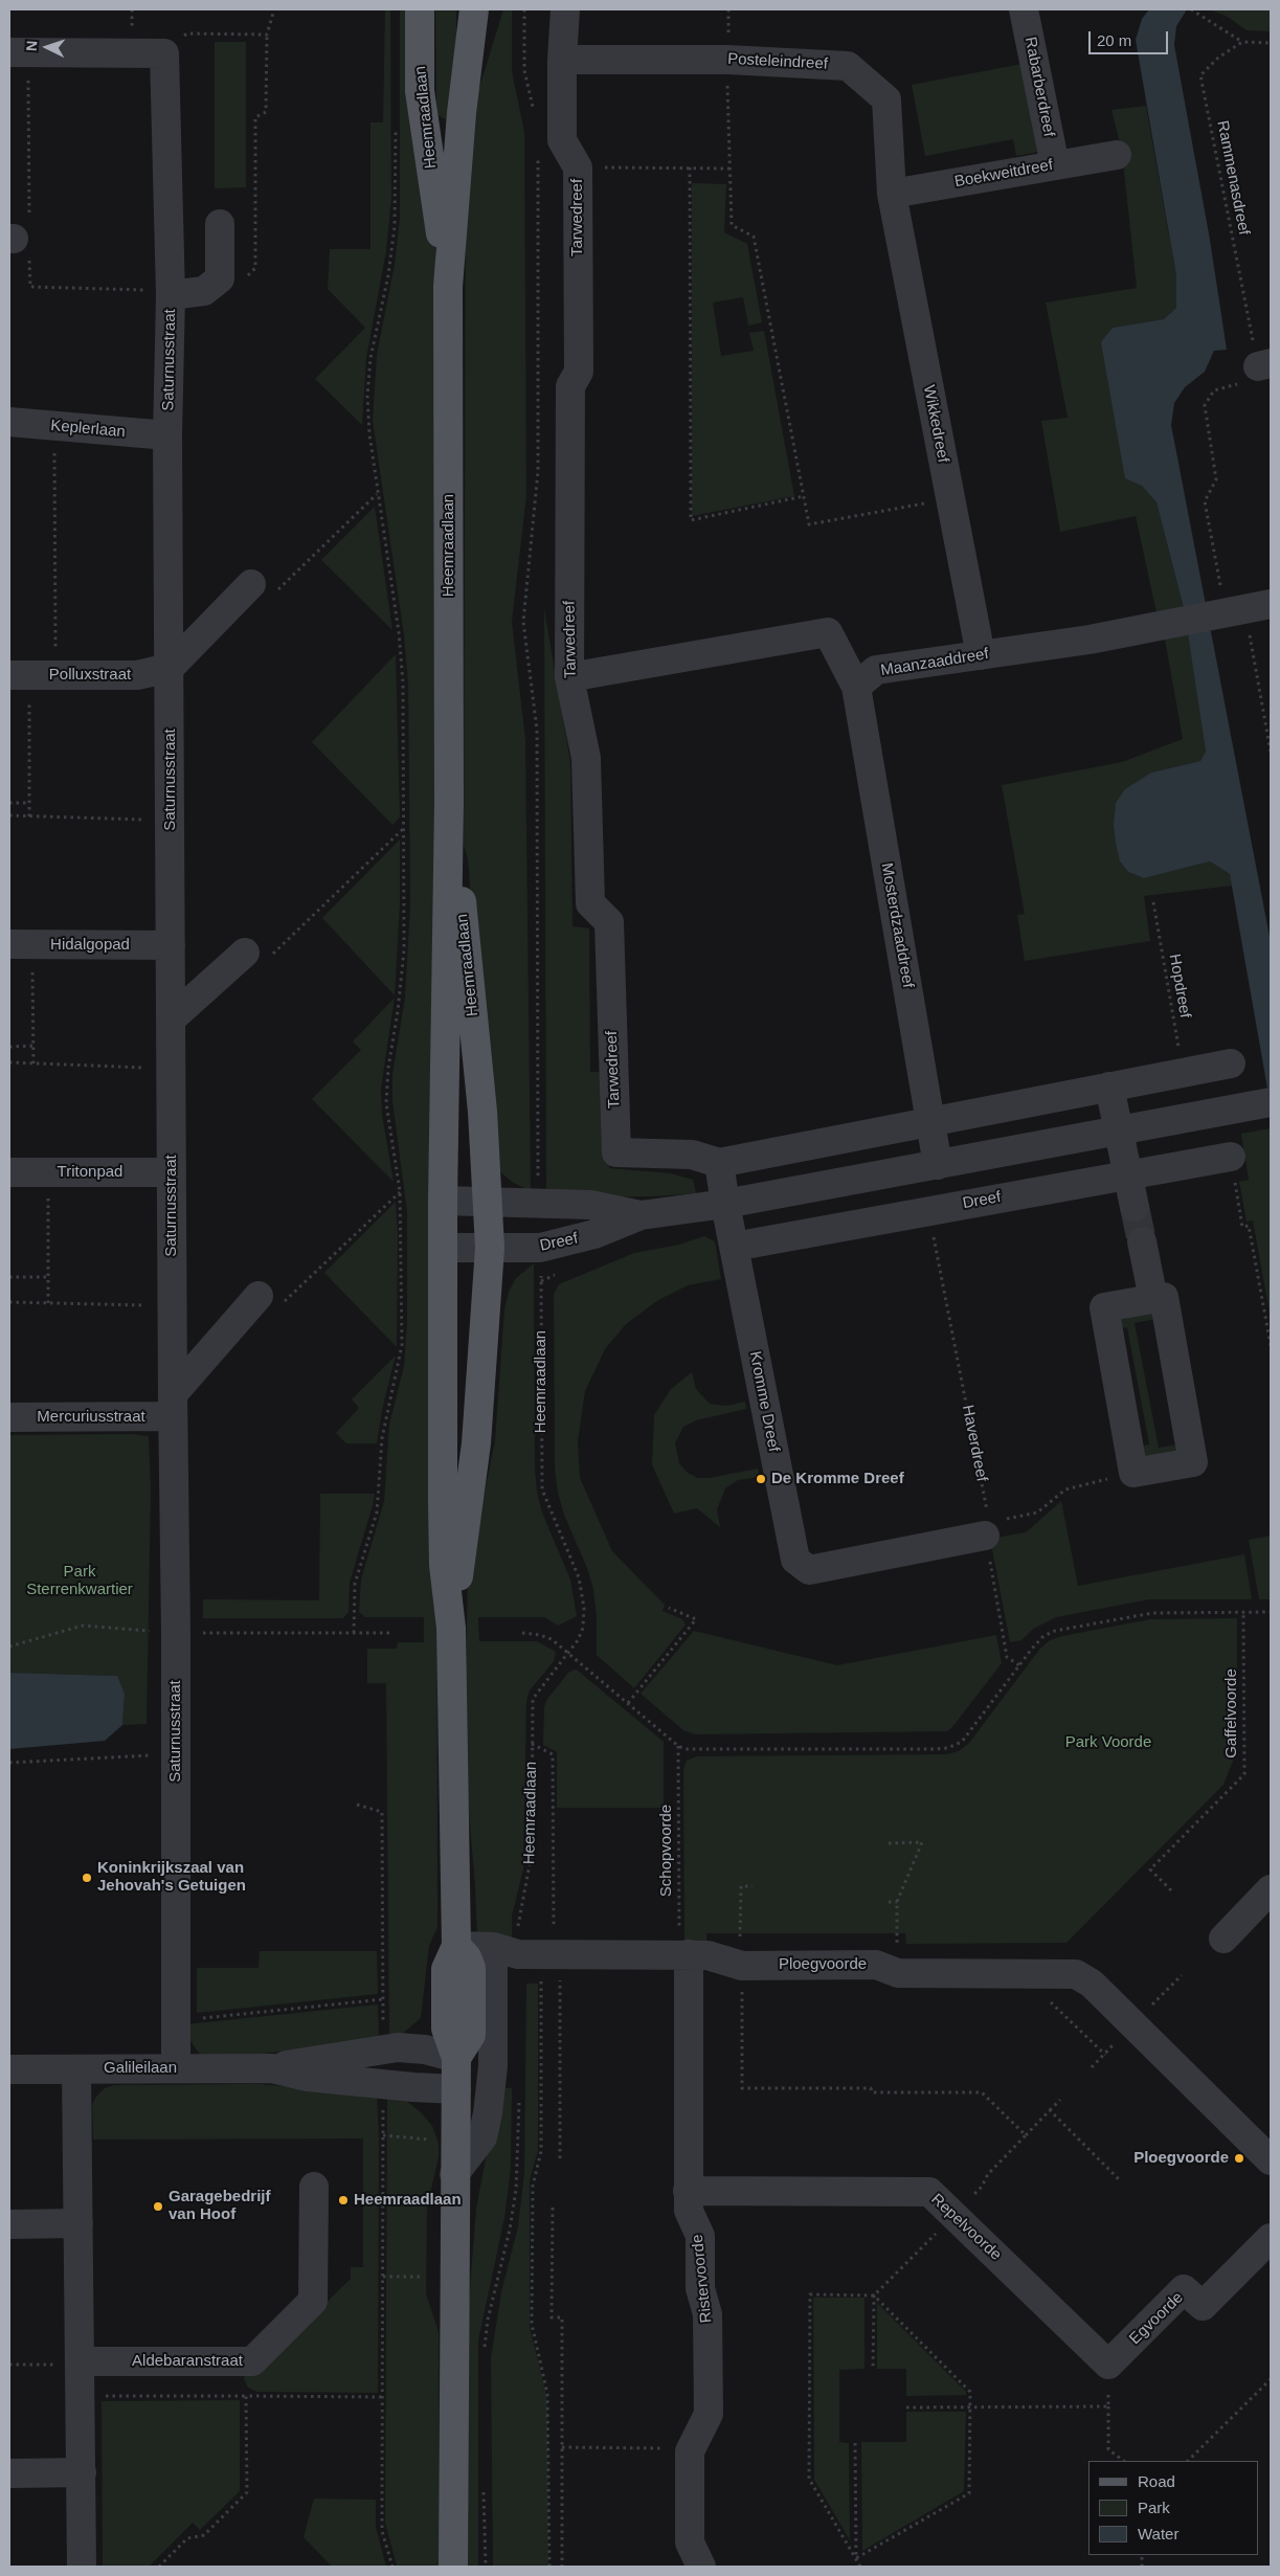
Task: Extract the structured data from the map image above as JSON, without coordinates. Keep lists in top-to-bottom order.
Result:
{
  "streets": {
    "main road": ["Heemraadlaan"],
    "street": [
      "Posteleindreef",
      "Rabarberdreef",
      "Boekweitdreef",
      "Tarwedreef",
      "Saturnusstraat",
      "Wikkedreef",
      "Keplerlaan",
      "Maanzaaddreef",
      "Polluxstraat",
      "Mosterdzaaddreef",
      "Hidalgopad",
      "Tritonpad",
      "Dreef",
      "Kromme Dreef",
      "Mercuriusstraat",
      "Ploegvoorde",
      "Galileilaan",
      "Repelvoorde",
      "Ristervoorde",
      "Egvoorde",
      "Aldebaranstraat"
    ],
    "path": [
      "Rammenasdreef",
      "Hopdreef",
      "Haverdreef",
      "Gaffelvoorde",
      "Schopvoorde"
    ]
  },
  "crossings": [
    ["Posteleindreef", "Boekweitdreef"],
    ["Posteleindreef", "Tarwedreef"],
    ["Posteleindreef", "Wikkedreef"],
    ["Rabarberdreef", "Boekweitdreef"],
    ["Heemraadlaan", "Dreef"],
    ["Heemraadlaan", "Ploegvoorde"],
    ["Heemraadlaan", "Galileilaan"],
    ["Boekweitdreef", "Wikkedreef"],
    ["Saturnusstraat", "Keplerlaan"],
    ["Saturnusstraat", "Polluxstraat"],
    ["Saturnusstraat", "Hidalgopad"],
    ["Saturnusstraat", "Tritonpad"],
    ["Saturnusstraat", "Mercuriusstraat"],
    ["Saturnusstraat", "Galileilaan"],
    ["Wikkedreef", "Maanzaaddreef"],
    ["Maanzaaddreef", "Mosterdzaaddreef"],
    ["Mosterdzaaddreef", "Dreef"],
    ["Dreef", "Kromme Dreef"],
    ["Dreef", "Haverdreef"],
    ["Kromme Dreef", "Haverdreef"],
    ["Schopvoorde", "Ploegvoorde"],
    ["Schopvoorde", "Ristervoorde"],
    ["Ploegvoorde", "Ristervoorde"],
    ["Repelvoorde", "Ristervoorde"],
    ["Repelvoorde", "Egvoorde"]
  ],
  "parks": ["Park Sterrenkwartier", "Park Voorde"],
  "places": [
    "De Kromme Dreef",
    "Koninkrijkszaal van Jehovah's Getuigen",
    "Ploegvoorde",
    "Heemraadlaan",
    "Garagebedrijf van Hoof"
  ],
  "legend": ["Road", "Park", "Water"],
  "scale_bar": "20 m",
  "north": "left"
}
